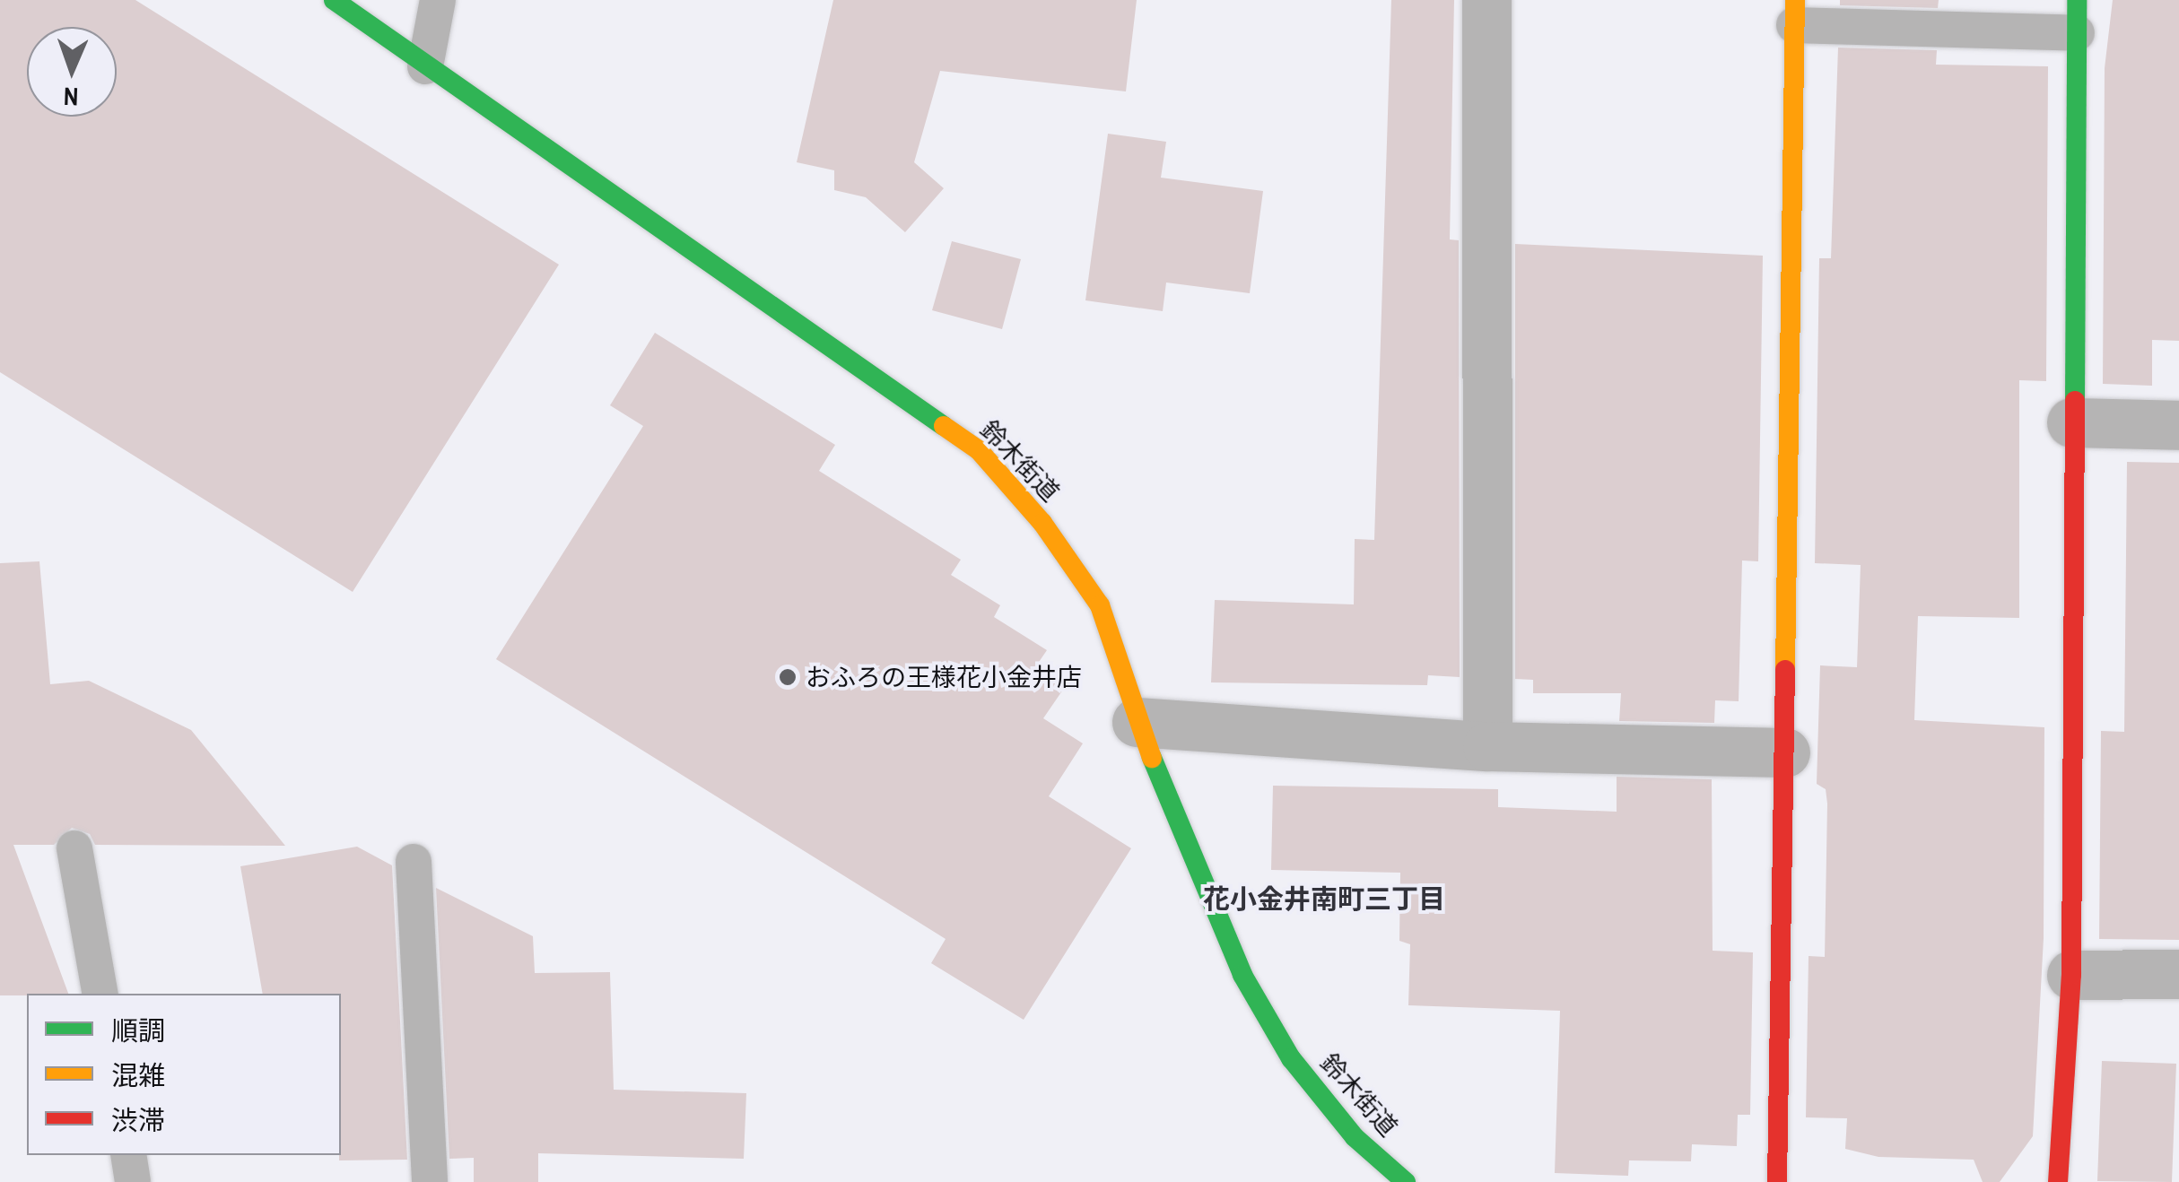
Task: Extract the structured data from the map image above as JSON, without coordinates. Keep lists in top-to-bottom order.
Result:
{
  "streets": {
    "street": ["鈴木街道"]
  },
  "districts": ["花小金井南町三丁目"],
  "places": ["おふろの王様花小金井店"],
  "legend": ["順調", "混雑", "渋滞"],
  "north": "bottom"
}
